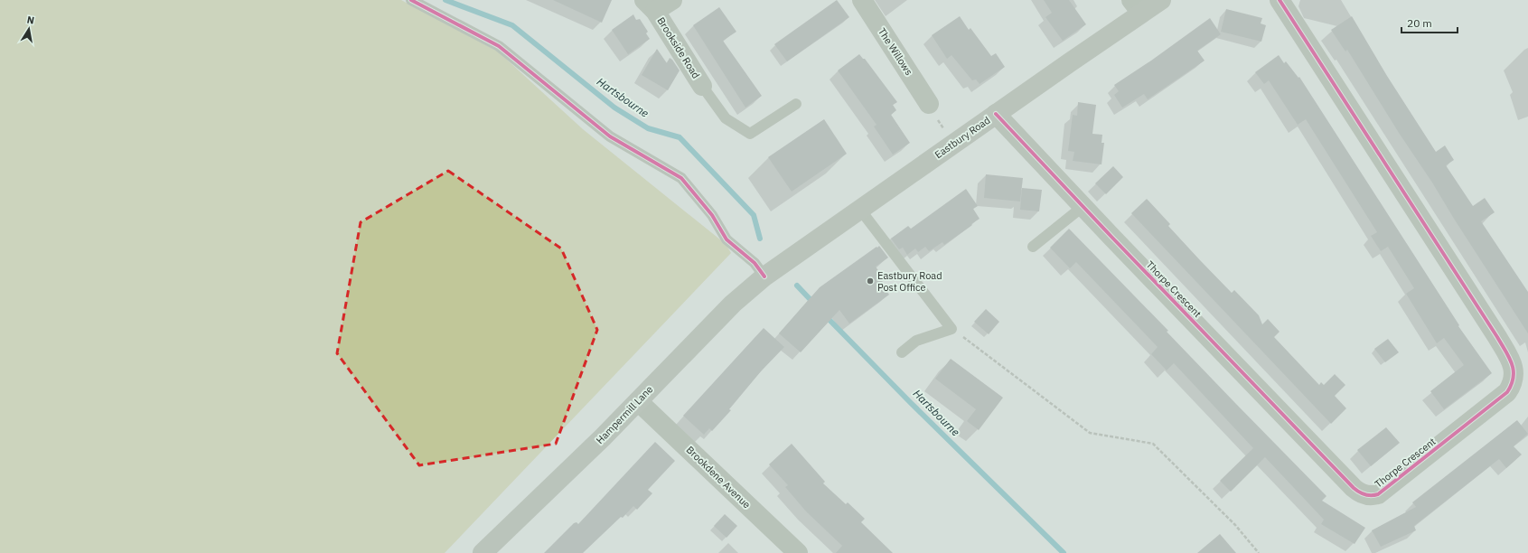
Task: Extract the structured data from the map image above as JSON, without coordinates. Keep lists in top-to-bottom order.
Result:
{
  "streets": {
    "main road": ["Eastbury Road", "Hampermill Lane", "Brookdene Avenue"],
    "street": ["Brookside Road", "The Willows", "Thorpe Crescent"]
  },
  "crossings": [
    ["Eastbury Road", "Thorpe Crescent"],
    ["Eastbury Road", "Hampermill Lane"],
    ["Hampermill Lane", "Brookdene Avenue"]
  ],
  "water": ["Hartsbourne"],
  "places": ["Eastbury Road Post Office"],
  "scale_bar": "20 m",
  "north": "top"
}
